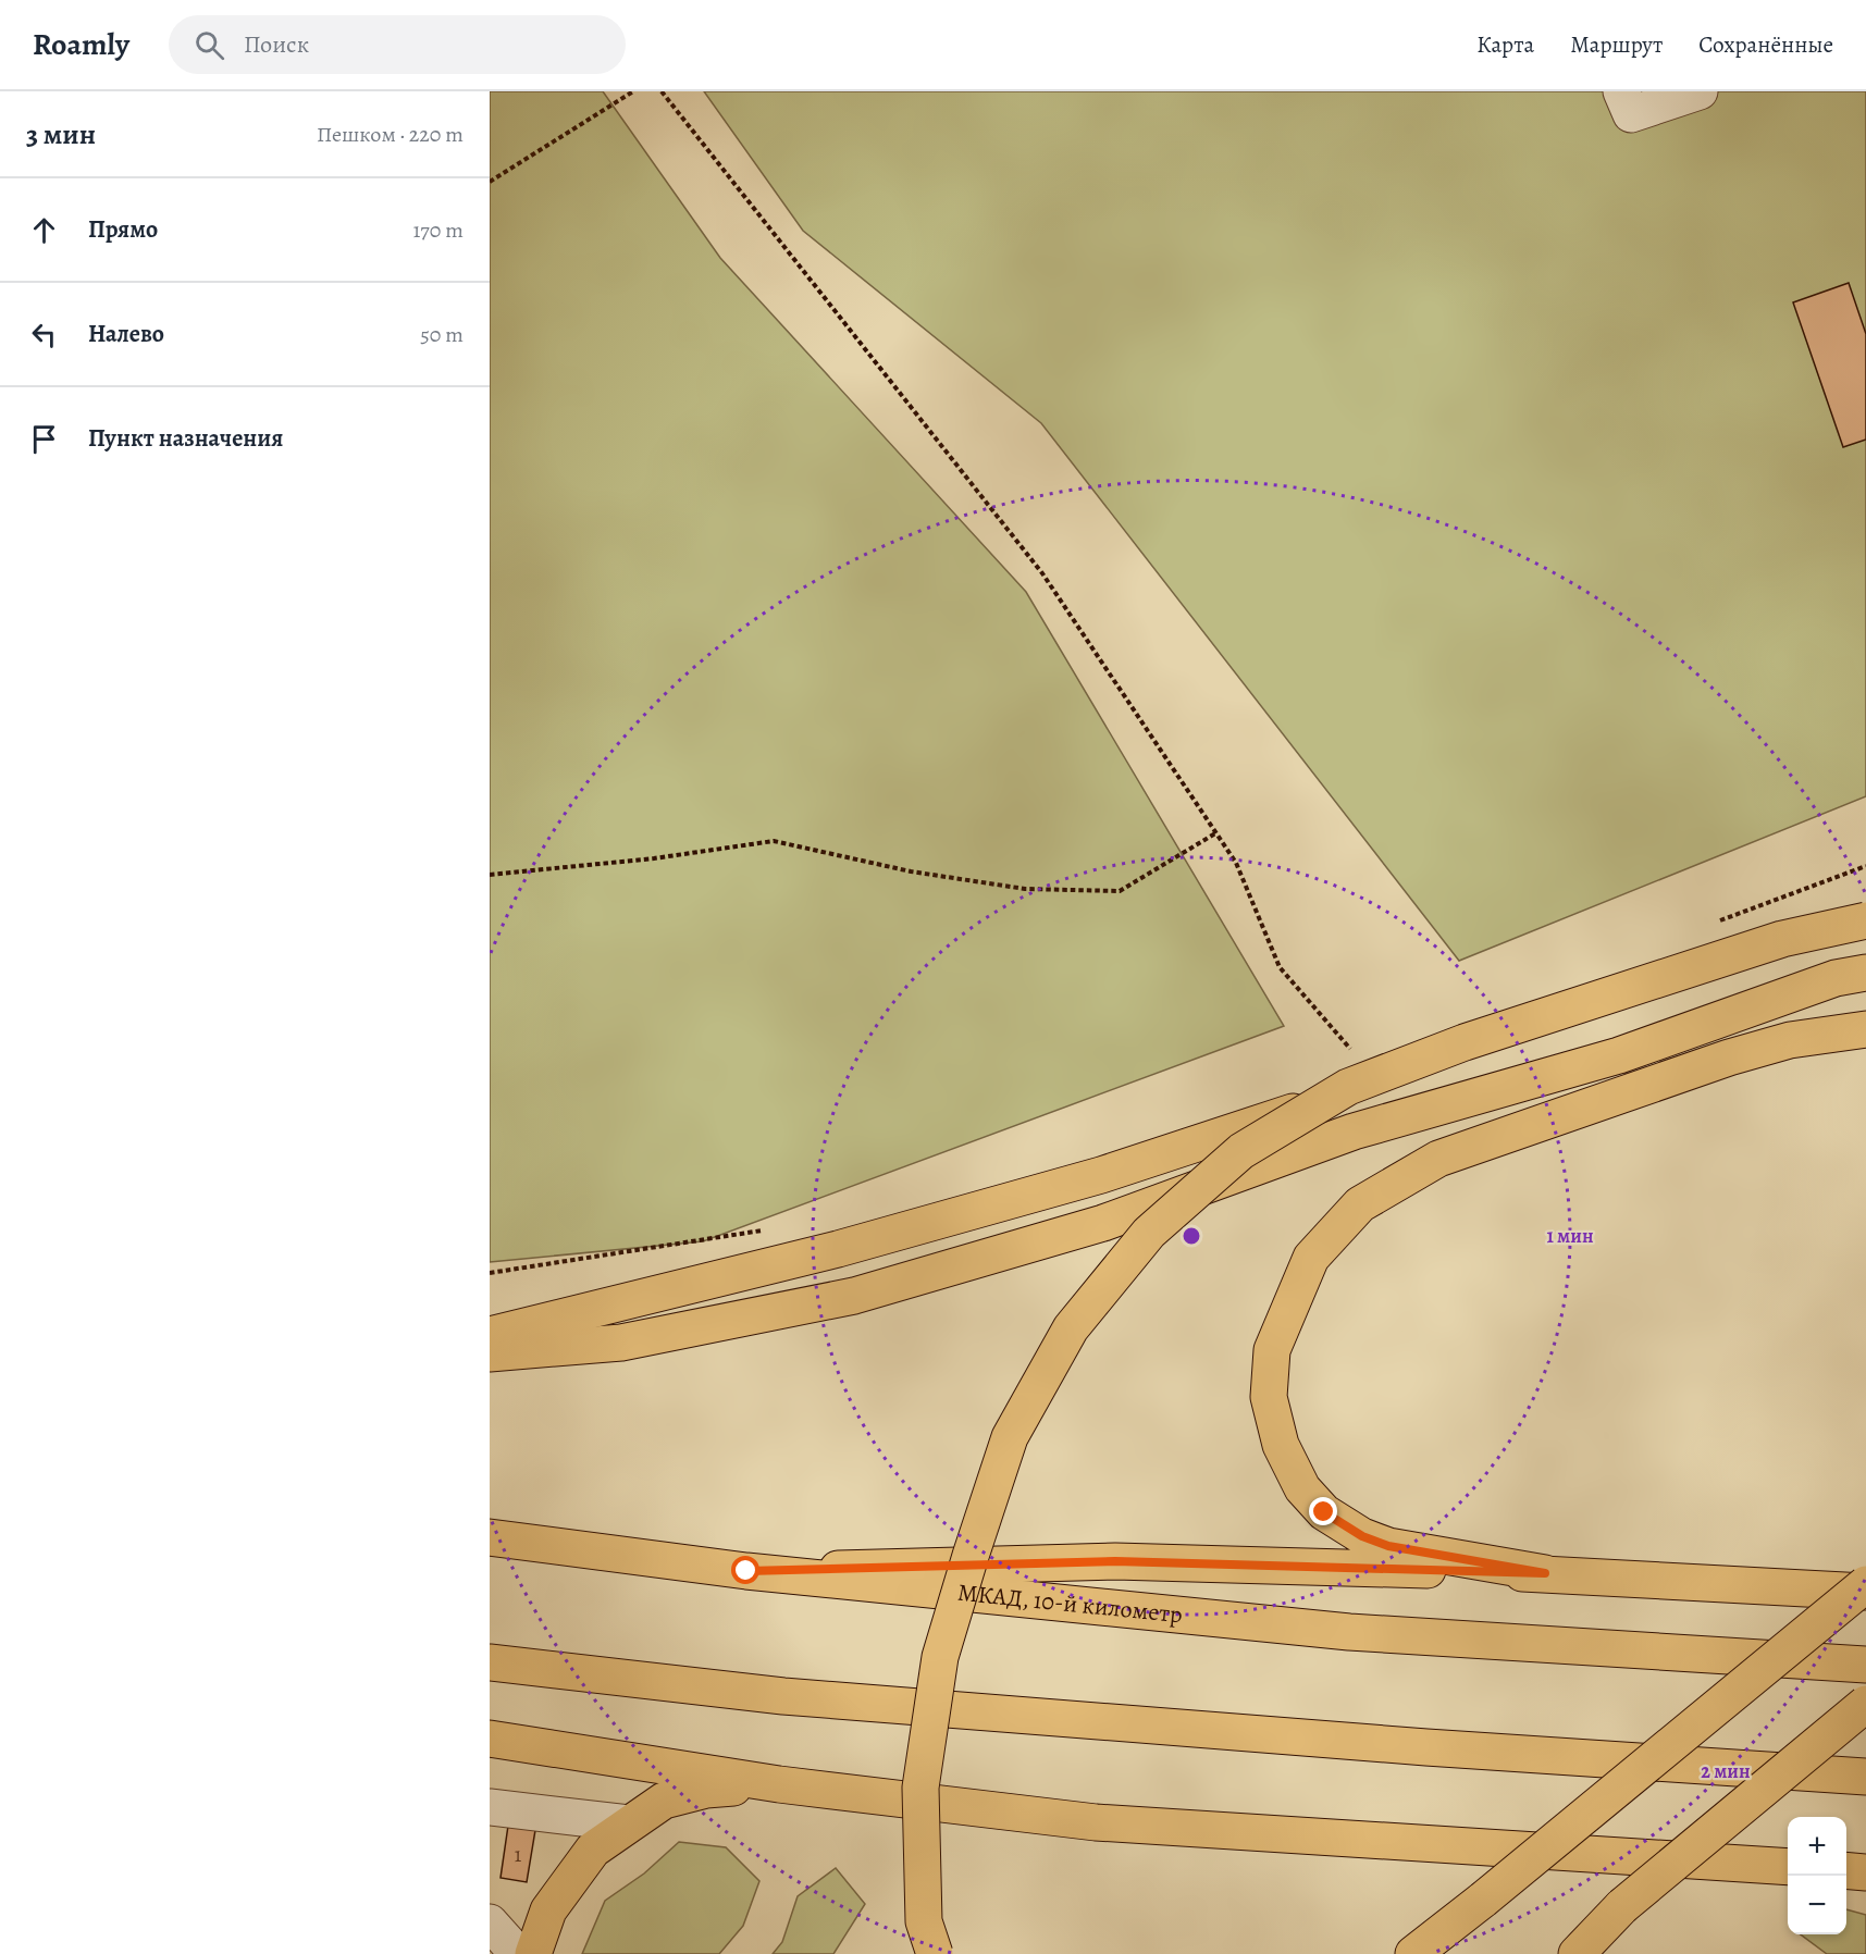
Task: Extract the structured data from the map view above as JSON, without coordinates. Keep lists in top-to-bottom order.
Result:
{
  "streets": {
    "main road": ["МКАД, 10-й километр"]
  },
  "house_numbers": ["1"],
  "page": {
    "header": "Roamly",
    "search": "Поиск",
    "nav": ["Карта", "Маршрут", "Сохранённые"],
    "heading": ["3 мин", "Пешком · 220 m"],
    "list": [
      ["Прямо", "170 m"],
      ["Налево", "50 m"],
      "Пункт назначения"
    ],
    "map_buttons": ["+", "−"]
  },
  "rings": ["1 мин", "2 мин"]
}
